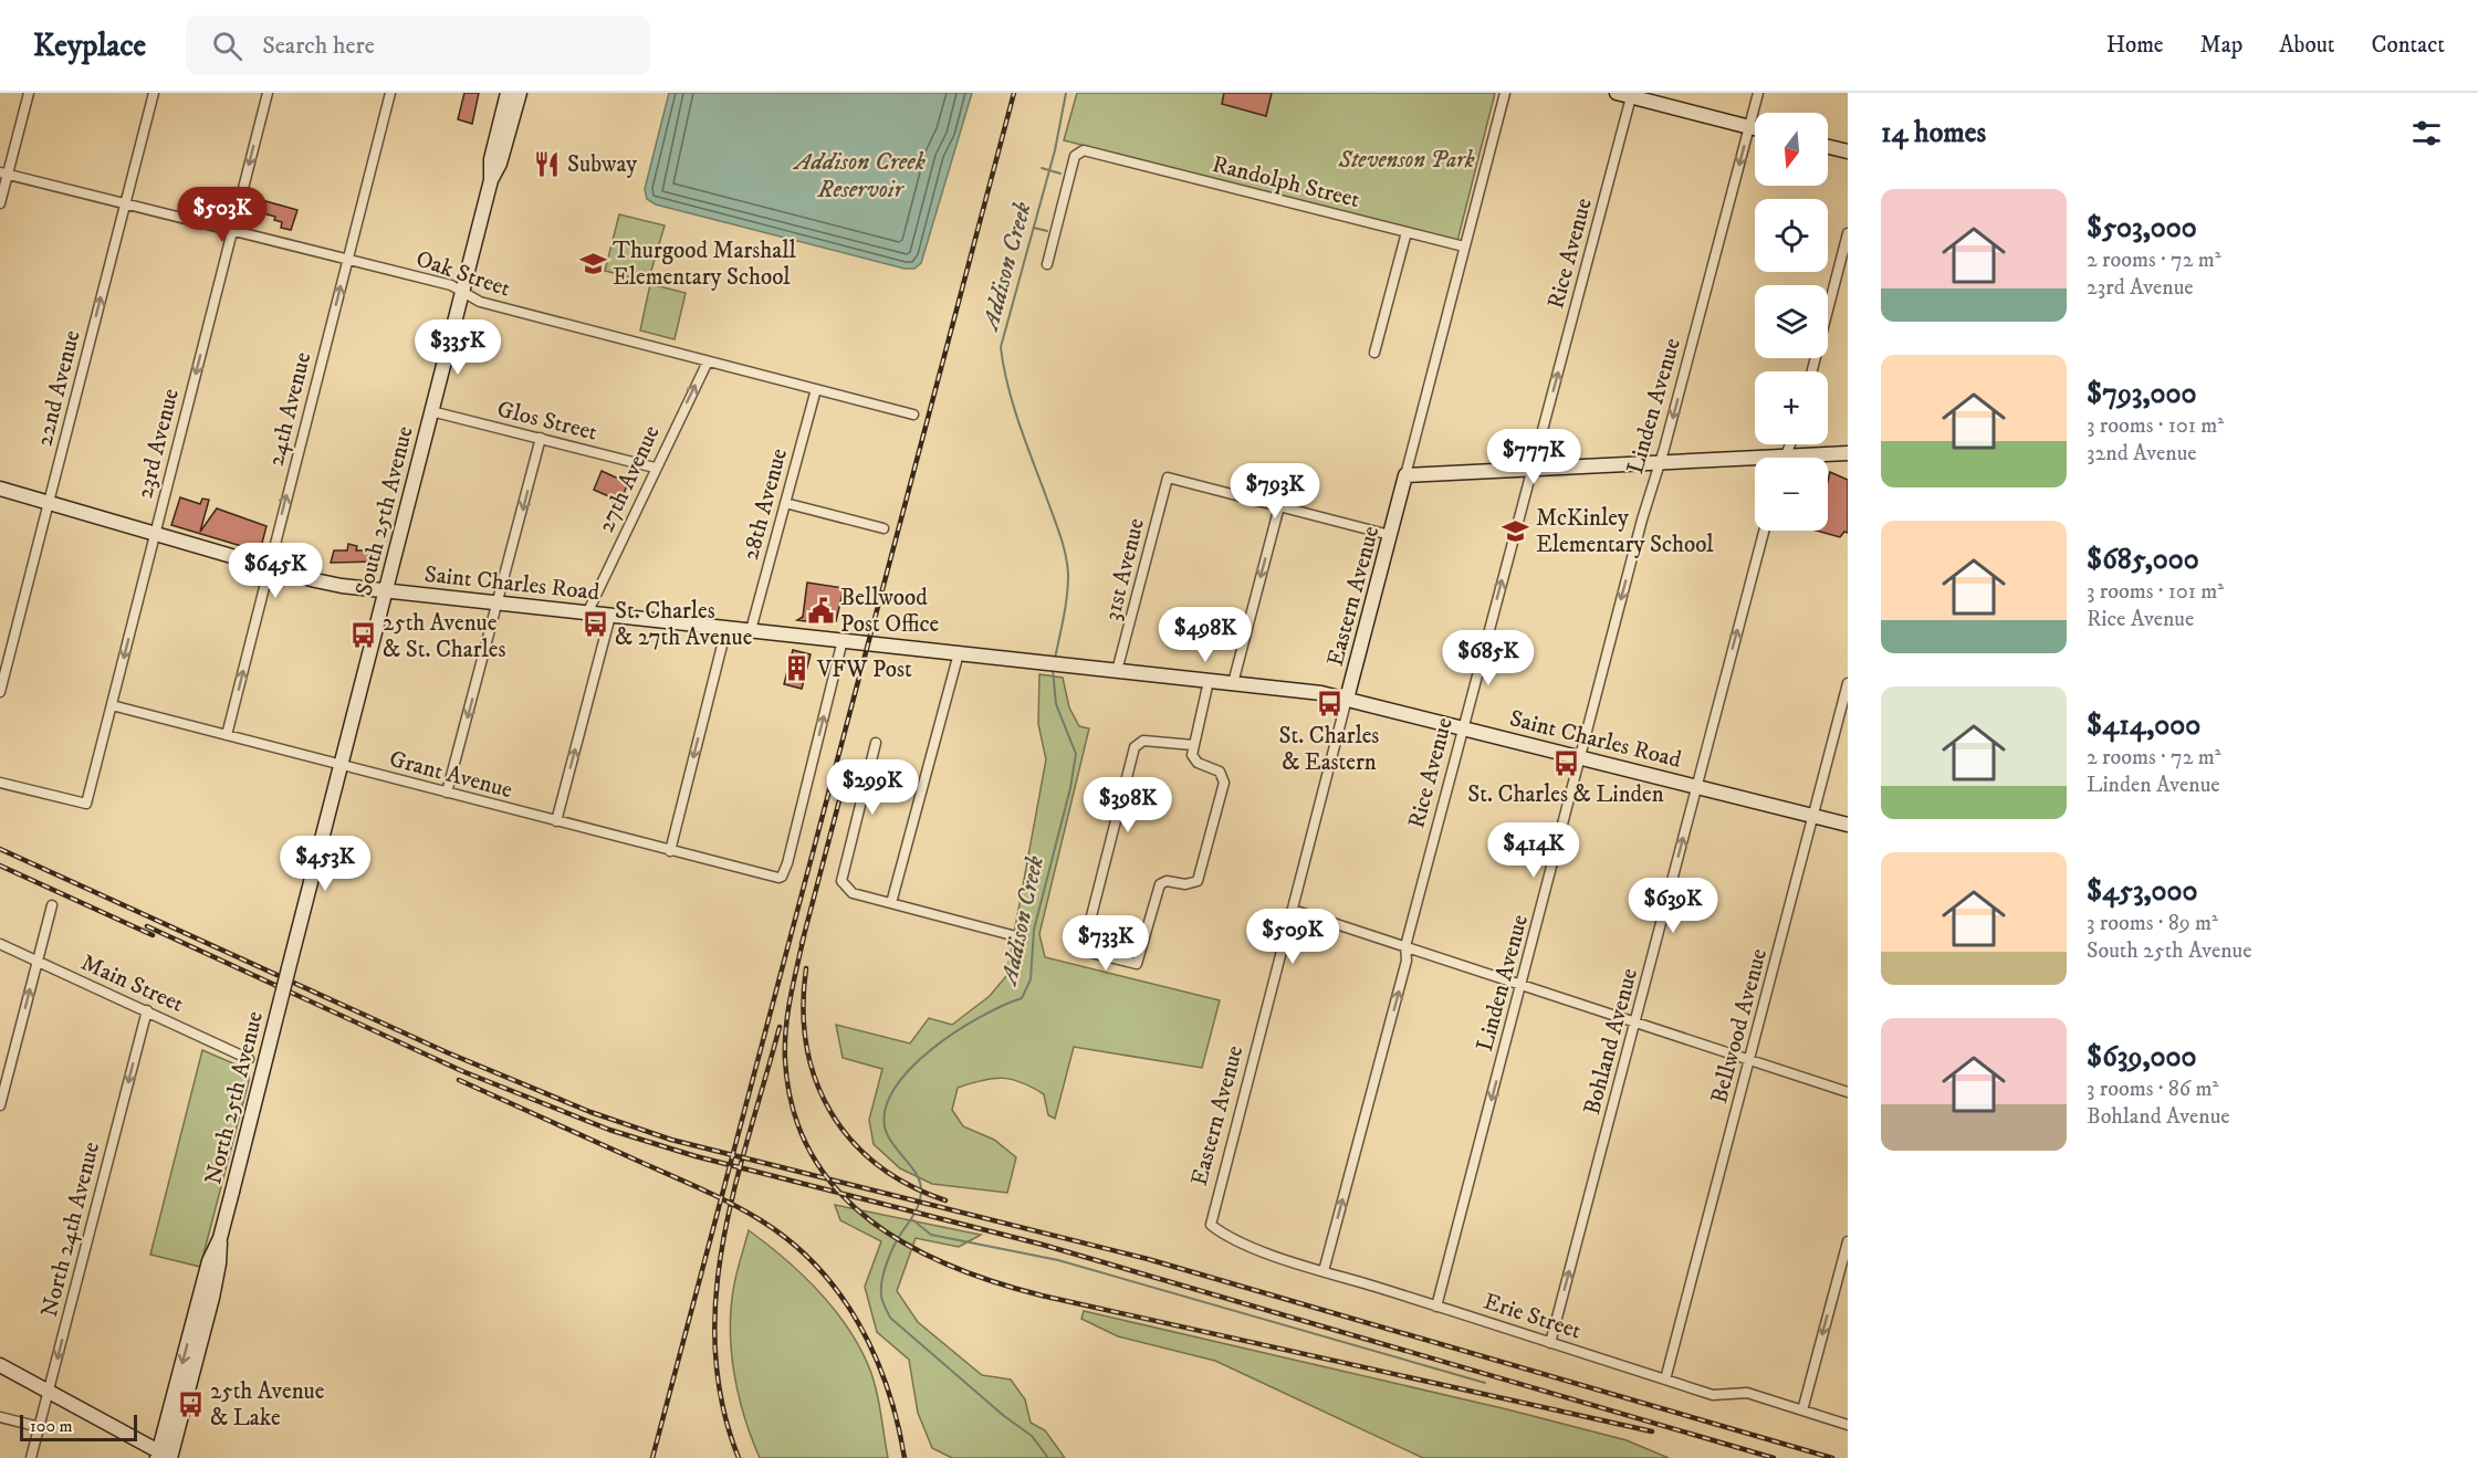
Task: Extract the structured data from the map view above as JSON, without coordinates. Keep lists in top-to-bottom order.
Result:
{
  "streets": {
    "main road": [
      "South 25th Avenue",
      "Saint Charles Road",
      "Eastern Avenue",
      "North 25th Avenue"
    ],
    "street": [
      "Randolph Street",
      "Rice Avenue",
      "Oak Street",
      "22nd Avenue",
      "Linden Avenue",
      "24th Avenue",
      "Glos Street",
      "23rd Avenue",
      "27th Avenue",
      "28th Avenue",
      "31st Avenue",
      "Grant Avenue",
      "Main Street",
      "Bellwood Avenue",
      "Bohland Avenue",
      "North 24th Avenue",
      "Erie Street"
    ]
  },
  "crossings": [
    ["Randolph Street", "Eastern Avenue"],
    ["Rice Avenue", "Saint Charles Road"],
    ["Rice Avenue", "Erie Street"],
    ["Oak Street", "22nd Avenue"],
    ["Oak Street", "24th Avenue"],
    ["Oak Street", "23rd Avenue"],
    ["Oak Street", "27th Avenue"],
    ["Oak Street", "28th Avenue"],
    ["Oak Street", "South 25th Avenue"],
    ["22nd Avenue", "Saint Charles Road"],
    ["Linden Avenue", "Saint Charles Road"],
    ["Linden Avenue", "Erie Street"],
    ["24th Avenue", "Saint Charles Road"],
    ["24th Avenue", "Grant Avenue"],
    ["Glos Street", "27th Avenue"],
    ["Glos Street", "South 25th Avenue"],
    ["23rd Avenue", "Saint Charles Road"],
    ["23rd Avenue", "Grant Avenue"],
    ["27th Avenue", "Saint Charles Road"],
    ["28th Avenue", "Saint Charles Road"],
    ["South 25th Avenue", "Saint Charles Road"],
    ["South 25th Avenue", "Grant Avenue"],
    ["South 25th Avenue", "North 25th Avenue"],
    ["31st Avenue", "Saint Charles Road"],
    ["Saint Charles Road", "Eastern Avenue"],
    ["Saint Charles Road", "Grant Avenue"],
    ["Saint Charles Road", "Bellwood Avenue"],
    ["Saint Charles Road", "Bohland Avenue"],
    ["Eastern Avenue", "Erie Street"],
    ["Main Street", "North 24th Avenue"],
    ["Bellwood Avenue", "Erie Street"],
    ["Bohland Avenue", "Erie Street"]
  ],
  "one_way": [
    "Rice Avenue",
    "22nd Avenue",
    "Linden Avenue",
    "24th Avenue",
    "23rd Avenue",
    "27th Avenue",
    "Bohland Avenue",
    "North 24th Avenue"
  ],
  "water": ["Addison Creek Reservoir", "Addison Creek"],
  "parks": ["Stevenson Park"],
  "places": {
    "restaurant": ["Subway"],
    "school or university": ["Thurgood Marshall Elementary School", "McKinley Elementary School"],
    "public building": ["Bellwood Post Office"],
    "bus stop": [
      "St. Charles & 27th Avenue",
      "25th Avenue & St. Charles",
      "St. Charles & Eastern",
      "St. Charles & Linden",
      "25th Avenue & Lake"
    ],
    "building": ["VFW Post"]
  },
  "scale_bar": "100 m",
  "north": "bottom",
  "page": {
    "header": "Keyplace",
    "search": "Search here",
    "nav": [
      "Home",
      "Map",
      "About",
      "Contact"
    ],
    "heading": "14 homes",
    "map_buttons": ["+", "−"],
    "list": [
      {
        "name": "$503,000",
        "note": "2 rooms · 72 m² · 23rd Avenue"
      },
      {
        "name": "$793,000",
        "note": "3 rooms · 101 m² · 32nd Avenue"
      },
      {
        "name": "$685,000",
        "note": "3 rooms · 101 m² · Rice Avenue"
      },
      {
        "name": "$414,000",
        "note": "2 rooms · 72 m² · Linden Avenue"
      },
      {
        "name": "$453,000",
        "note": "3 rooms · 89 m² · South 25th Avenue"
      },
      {
        "name": "$639,000",
        "note": "3 rooms · 86 m² · Bohland Avenue"
      }
    ],
    "price": [
      "$503K",
      "$335K",
      "$777K",
      "$793K",
      "$645K",
      "$498K",
      "$685K",
      "$299K",
      "$398K",
      "$414K",
      "$453K",
      "$639K",
      "$509K",
      "$733K"
    ],
    "scale": "100 m"
  }
}
